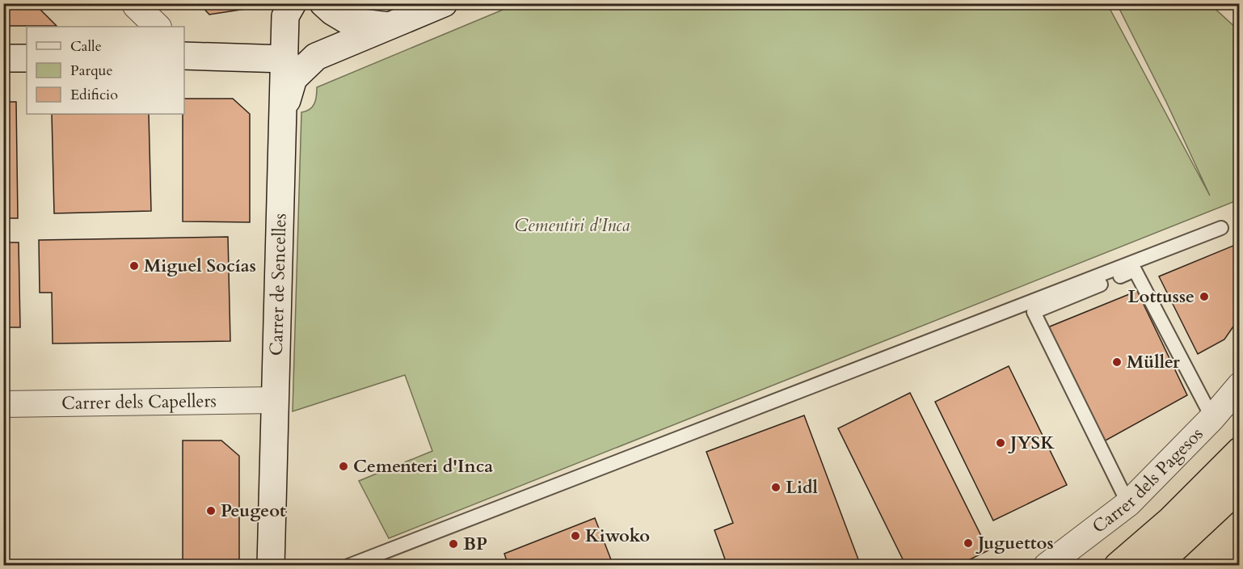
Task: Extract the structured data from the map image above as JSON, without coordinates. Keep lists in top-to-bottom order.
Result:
{
  "streets": {
    "street": ["Carrer de Sencelles", "Carrer dels Capellers", "Carrer dels Pagesos"]
  },
  "crossings": [
    ["Carrer de Sencelles", "Carrer dels Capellers"]
  ],
  "parks": ["Cementiri d'Inca"],
  "places": [
    "Miguel Socías",
    "Lottusse",
    "Müller",
    "JYSK",
    "Cementeri d'Inca",
    "Lidl",
    "Peugeot",
    "Kiwoko",
    "Juguettos",
    "BP"
  ],
  "legend": ["Calle", "Parque", "Edificio"]
}
